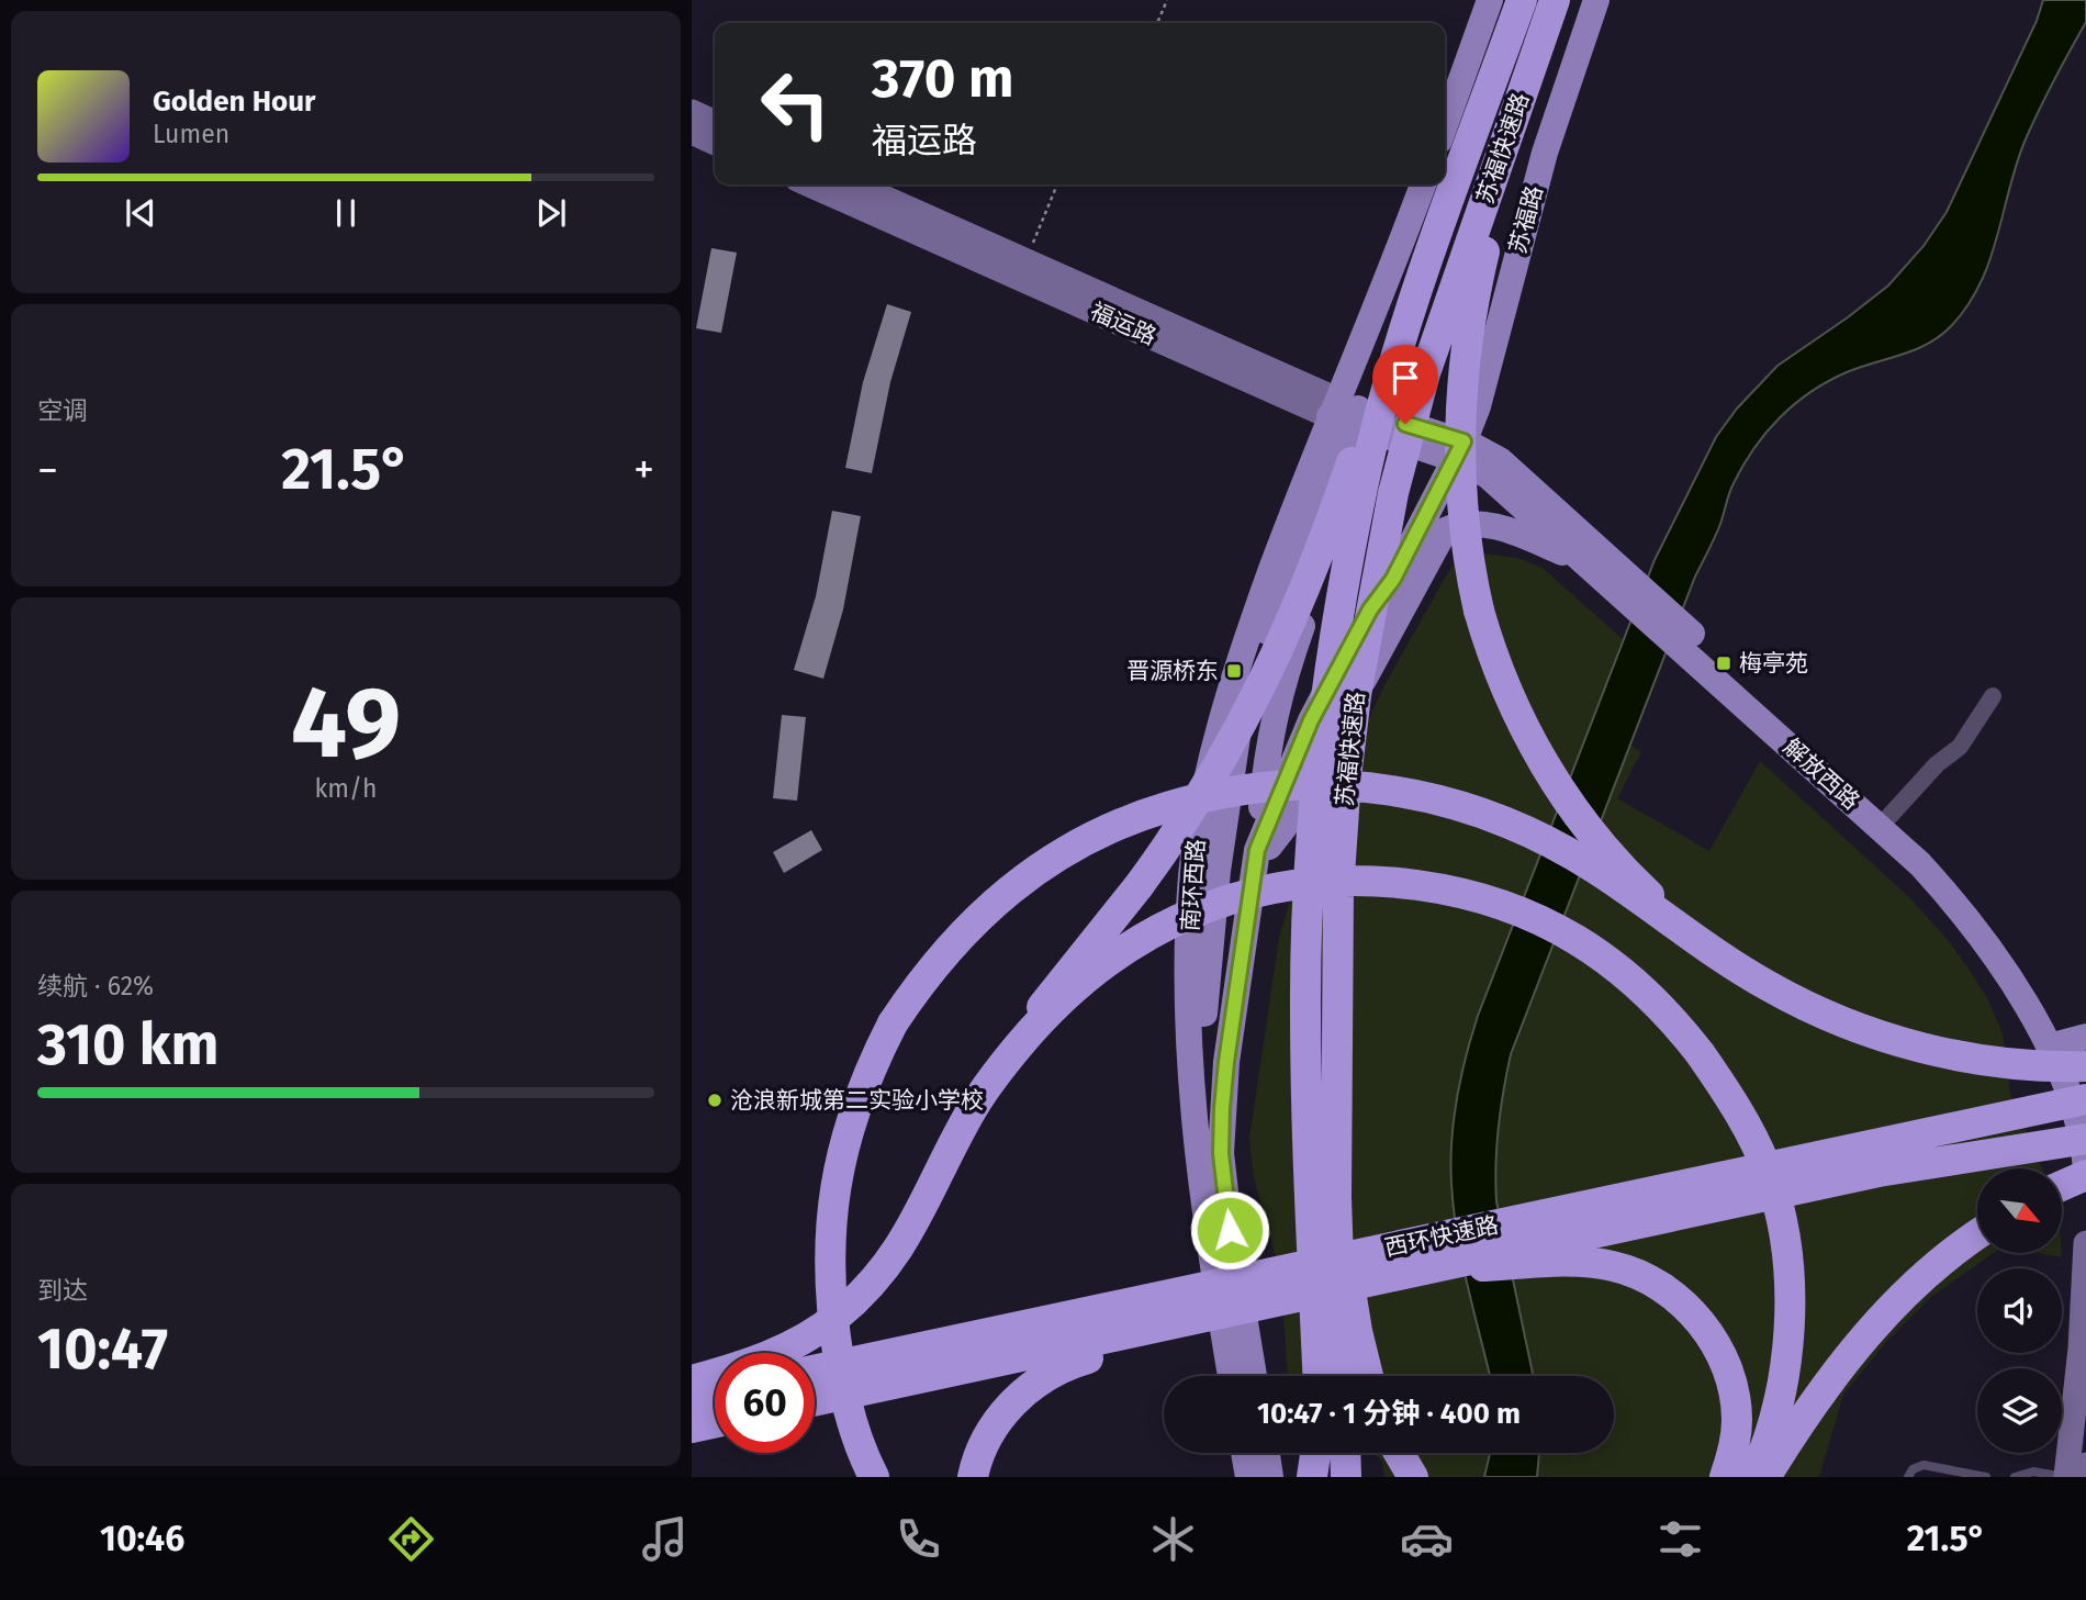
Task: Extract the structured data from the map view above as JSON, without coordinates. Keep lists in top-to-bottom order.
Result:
{
  "streets": {
    "highway": ["苏福快速路", "西环快速路"],
    "main road": [
      "苏福路",
      "福运路",
      "解放西路",
      "南环西路"
    ]
  },
  "crossings": [
    ["苏福路", "福运路"],
    ["苏福路", "解放西路"],
    ["福运路", "解放西路"],
    ["福运路", "南环西路"],
    ["解放西路", "西环快速路"]
  ],
  "places": {
    "transit": ["梅亭苑", "晋源桥东"],
    "other": ["沧浪新城第二实验小学校"]
  },
  "north": "bottom right",
  "page": {
    "turn": ["370 m", "福运路"],
    "song": ["Golden Hour", "Lumen"],
    "tile": [
      "空调",
      ["49", "km/h"],
      ["续航 · 62%", "310 km"],
      ["到达", "10:47"]
    ],
    "heat": ["−", "21.5°", "+"],
    "limit": "60",
    "trip": "10:47 · 1 分钟 · 400 m",
    "tabs": ["10:46", "21.5°"]
  }
}
